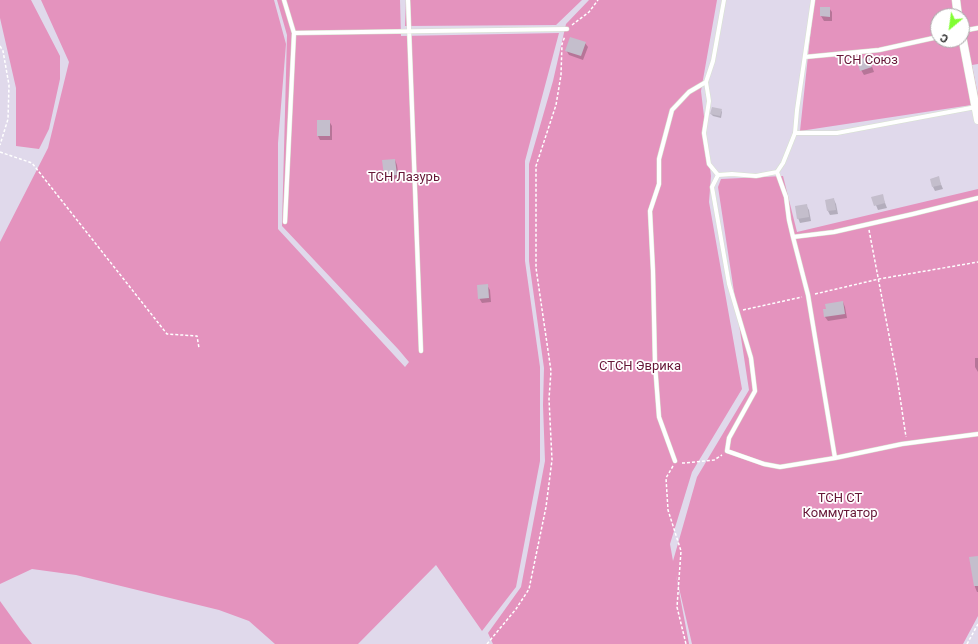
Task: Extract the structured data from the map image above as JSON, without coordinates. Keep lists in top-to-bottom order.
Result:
{
  "parks": [
    "ТСН Союз",
    "ТСН Лазурь",
    "СТСН Эврика",
    "ТСН СТ Коммутатор"
  ],
  "north": "bottom left"
}
